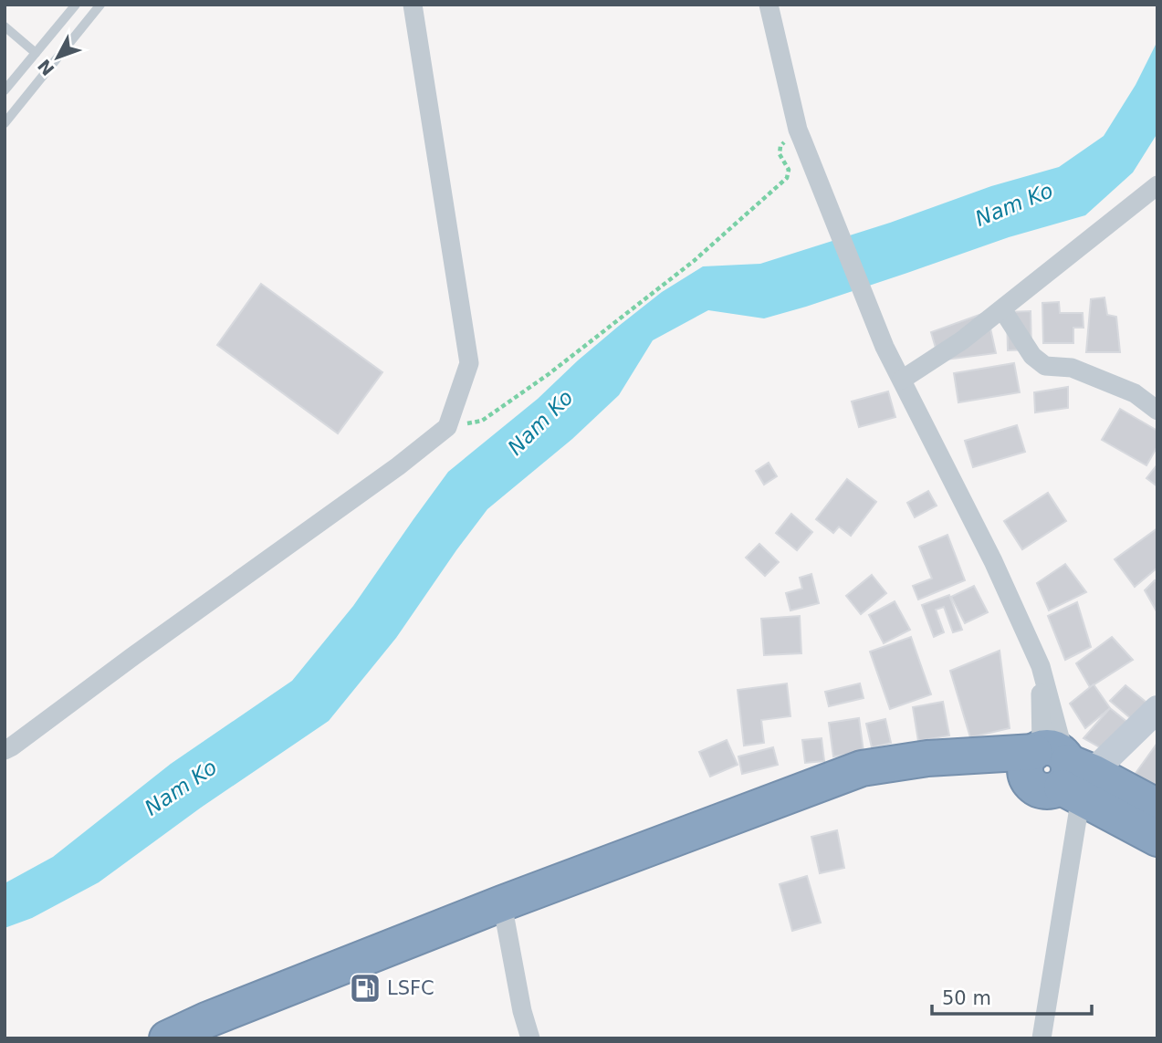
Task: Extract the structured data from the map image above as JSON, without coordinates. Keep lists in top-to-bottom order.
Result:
{
  "water": ["Nam Ko"],
  "places": {
    "fuel station": ["LSFC"]
  },
  "scale_bar": "50 m",
  "north": "bottom left"
}
